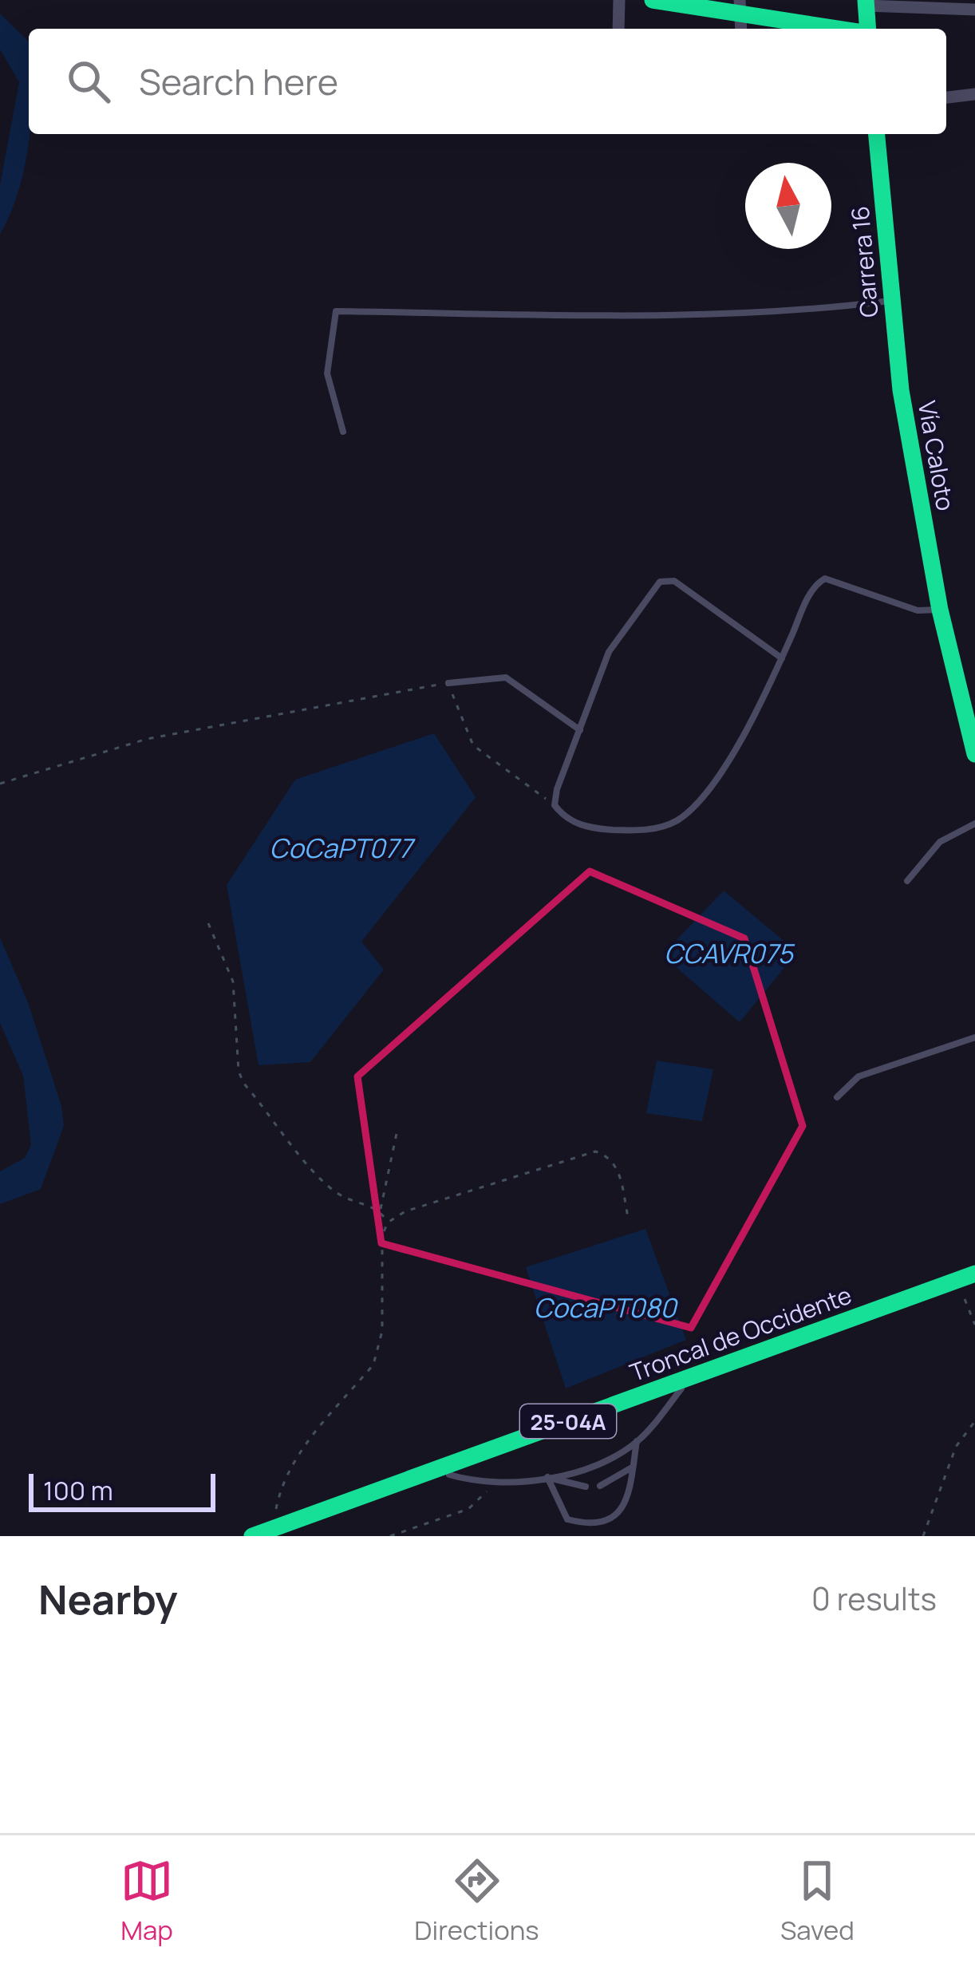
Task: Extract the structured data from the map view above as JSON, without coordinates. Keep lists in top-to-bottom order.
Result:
{
  "streets": {
    "main road": [
      "Carrera 16",
      "Vía Caloto",
      "Troncal de Occidente",
      "25-04A"
    ]
  },
  "crossings": [
    ["Carrera 16", "Vía Caloto"]
  ],
  "water": ["CoCaPT077", "CCAVR075", "CocaPT080"],
  "scale_bar": "100 m",
  "north": "top",
  "page": {
    "search": "Search here",
    "scale": "100 m",
    "heading": ["Nearby", "0 results"],
    "nav": ["Map", "Directions", "Saved"]
  }
}
